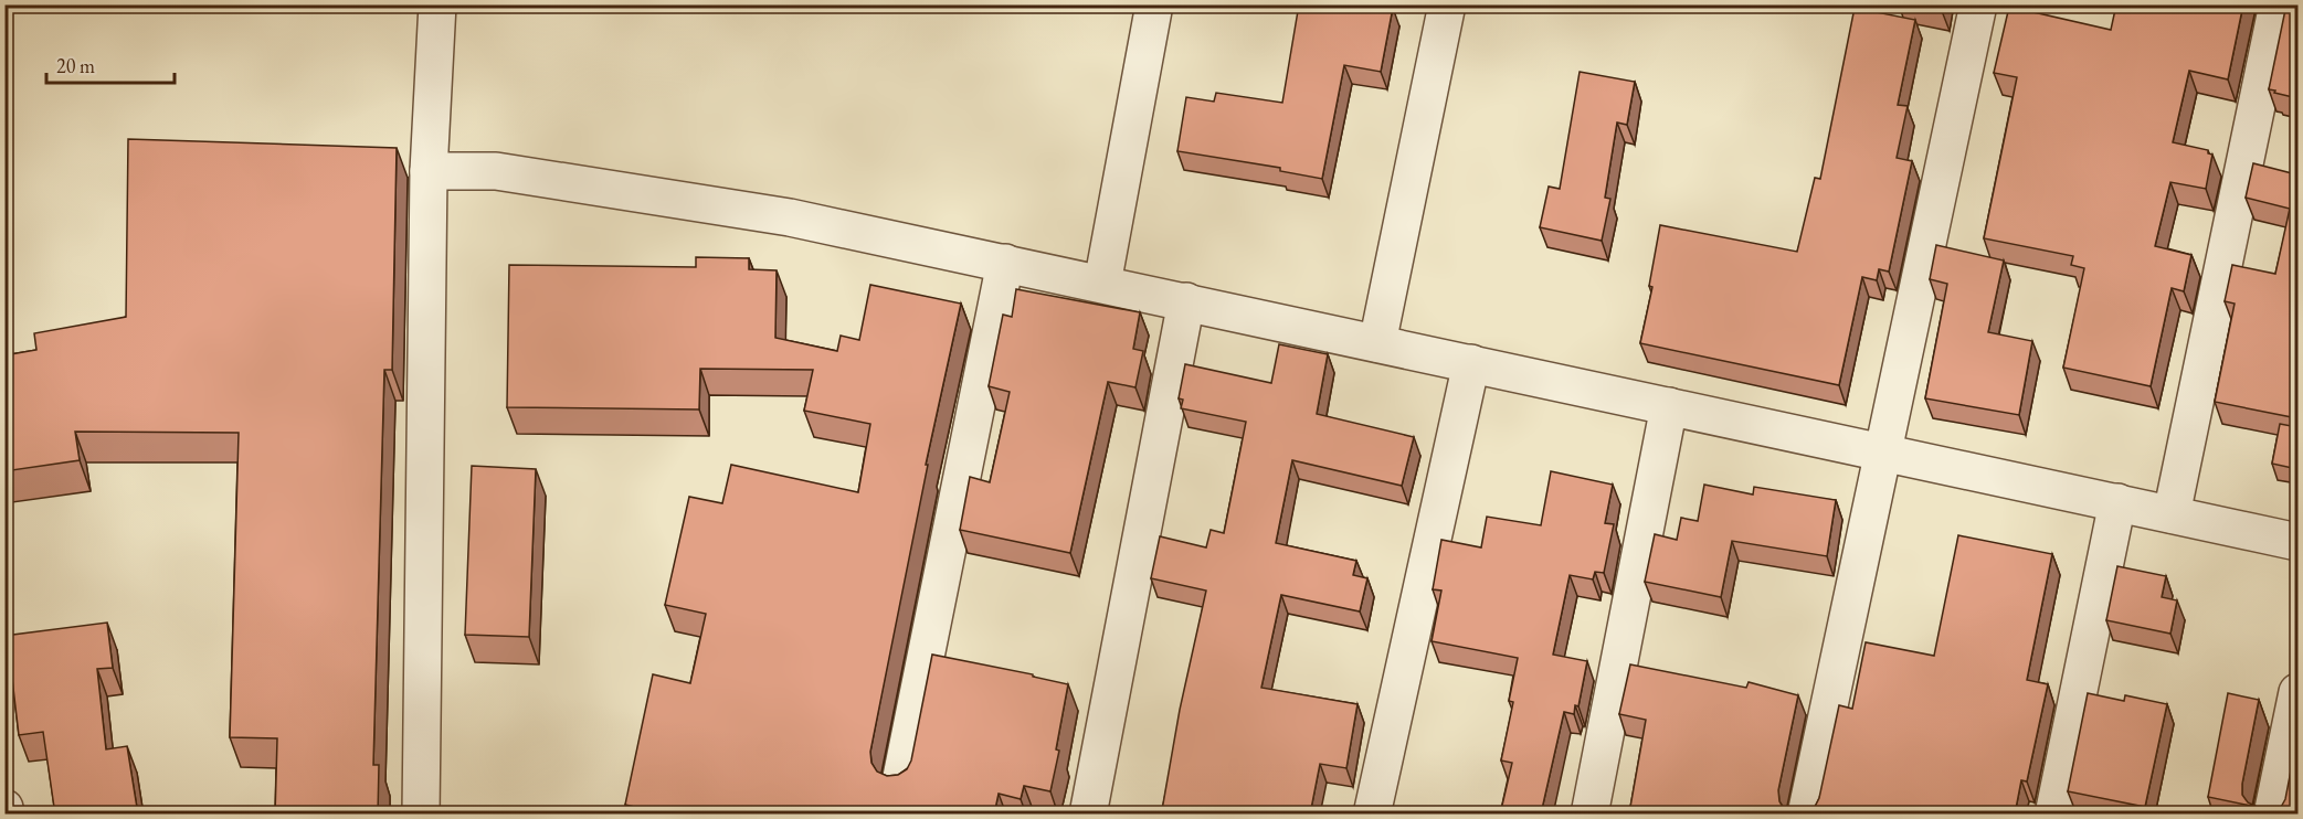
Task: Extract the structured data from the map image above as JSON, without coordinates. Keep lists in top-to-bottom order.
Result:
{
  "scale_bar": "20 m"
}
